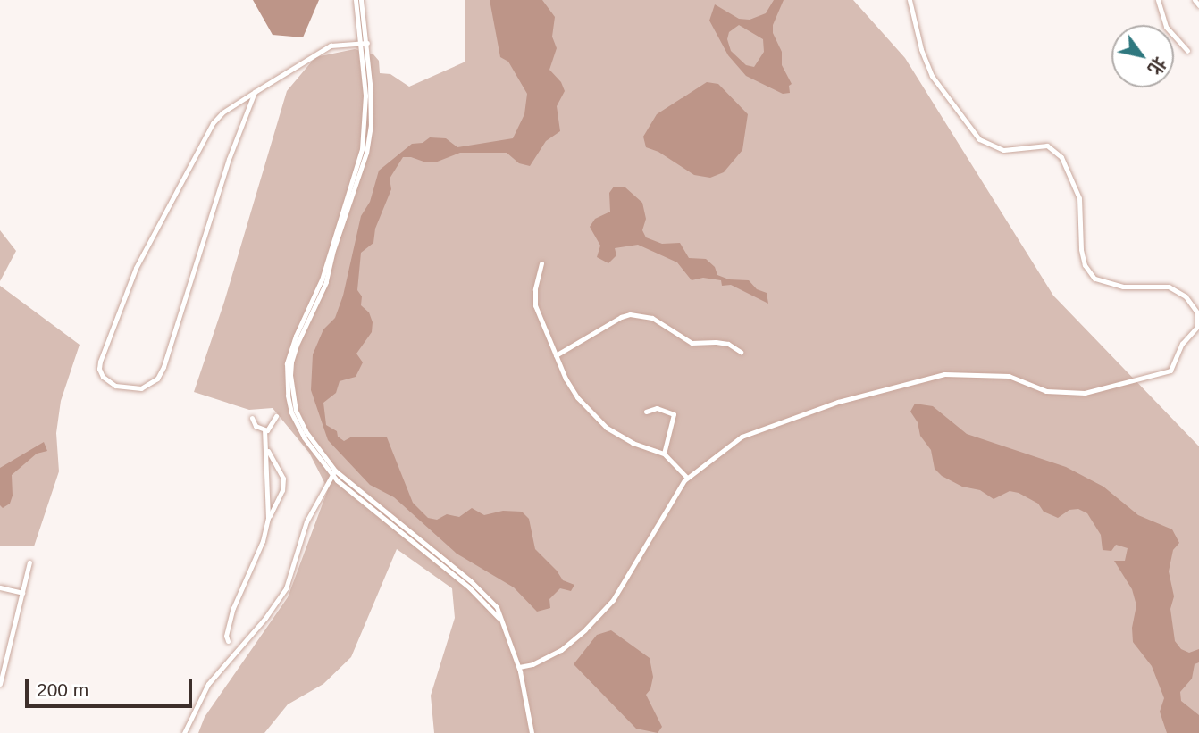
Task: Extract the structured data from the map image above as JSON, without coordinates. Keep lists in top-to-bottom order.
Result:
{
  "scale_bar": "200 m",
  "north": "bottom right"
}
